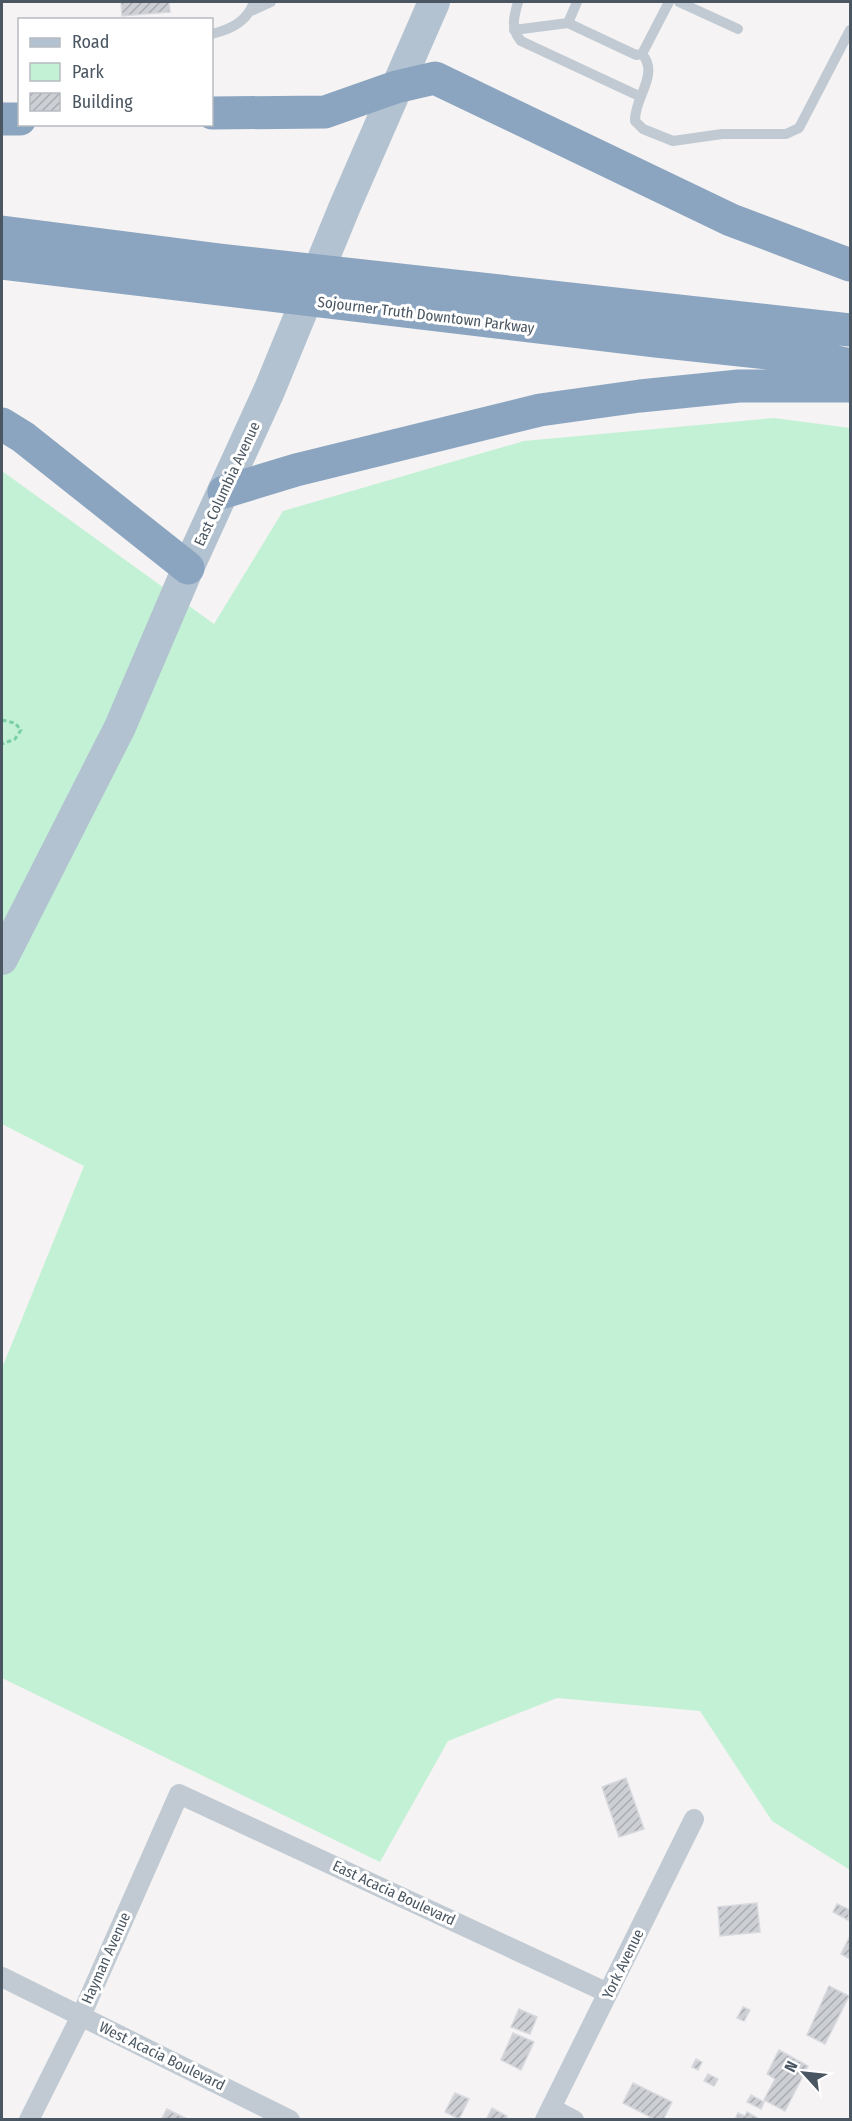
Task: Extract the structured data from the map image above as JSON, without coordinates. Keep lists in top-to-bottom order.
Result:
{
  "streets": {
    "highway": ["Sojourner Truth Downtown Parkway"],
    "main road": ["East Columbia Avenue"],
    "street": [
      "East Acacia Boulevard",
      "Hayman Avenue",
      "York Avenue",
      "West Acacia Boulevard"
    ]
  },
  "crossings": [
    ["East Acacia Boulevard", "Hayman Avenue"],
    ["East Acacia Boulevard", "York Avenue"],
    ["Hayman Avenue", "West Acacia Boulevard"]
  ],
  "legend": ["Road", "Park", "Building"],
  "north": "top left"
}
